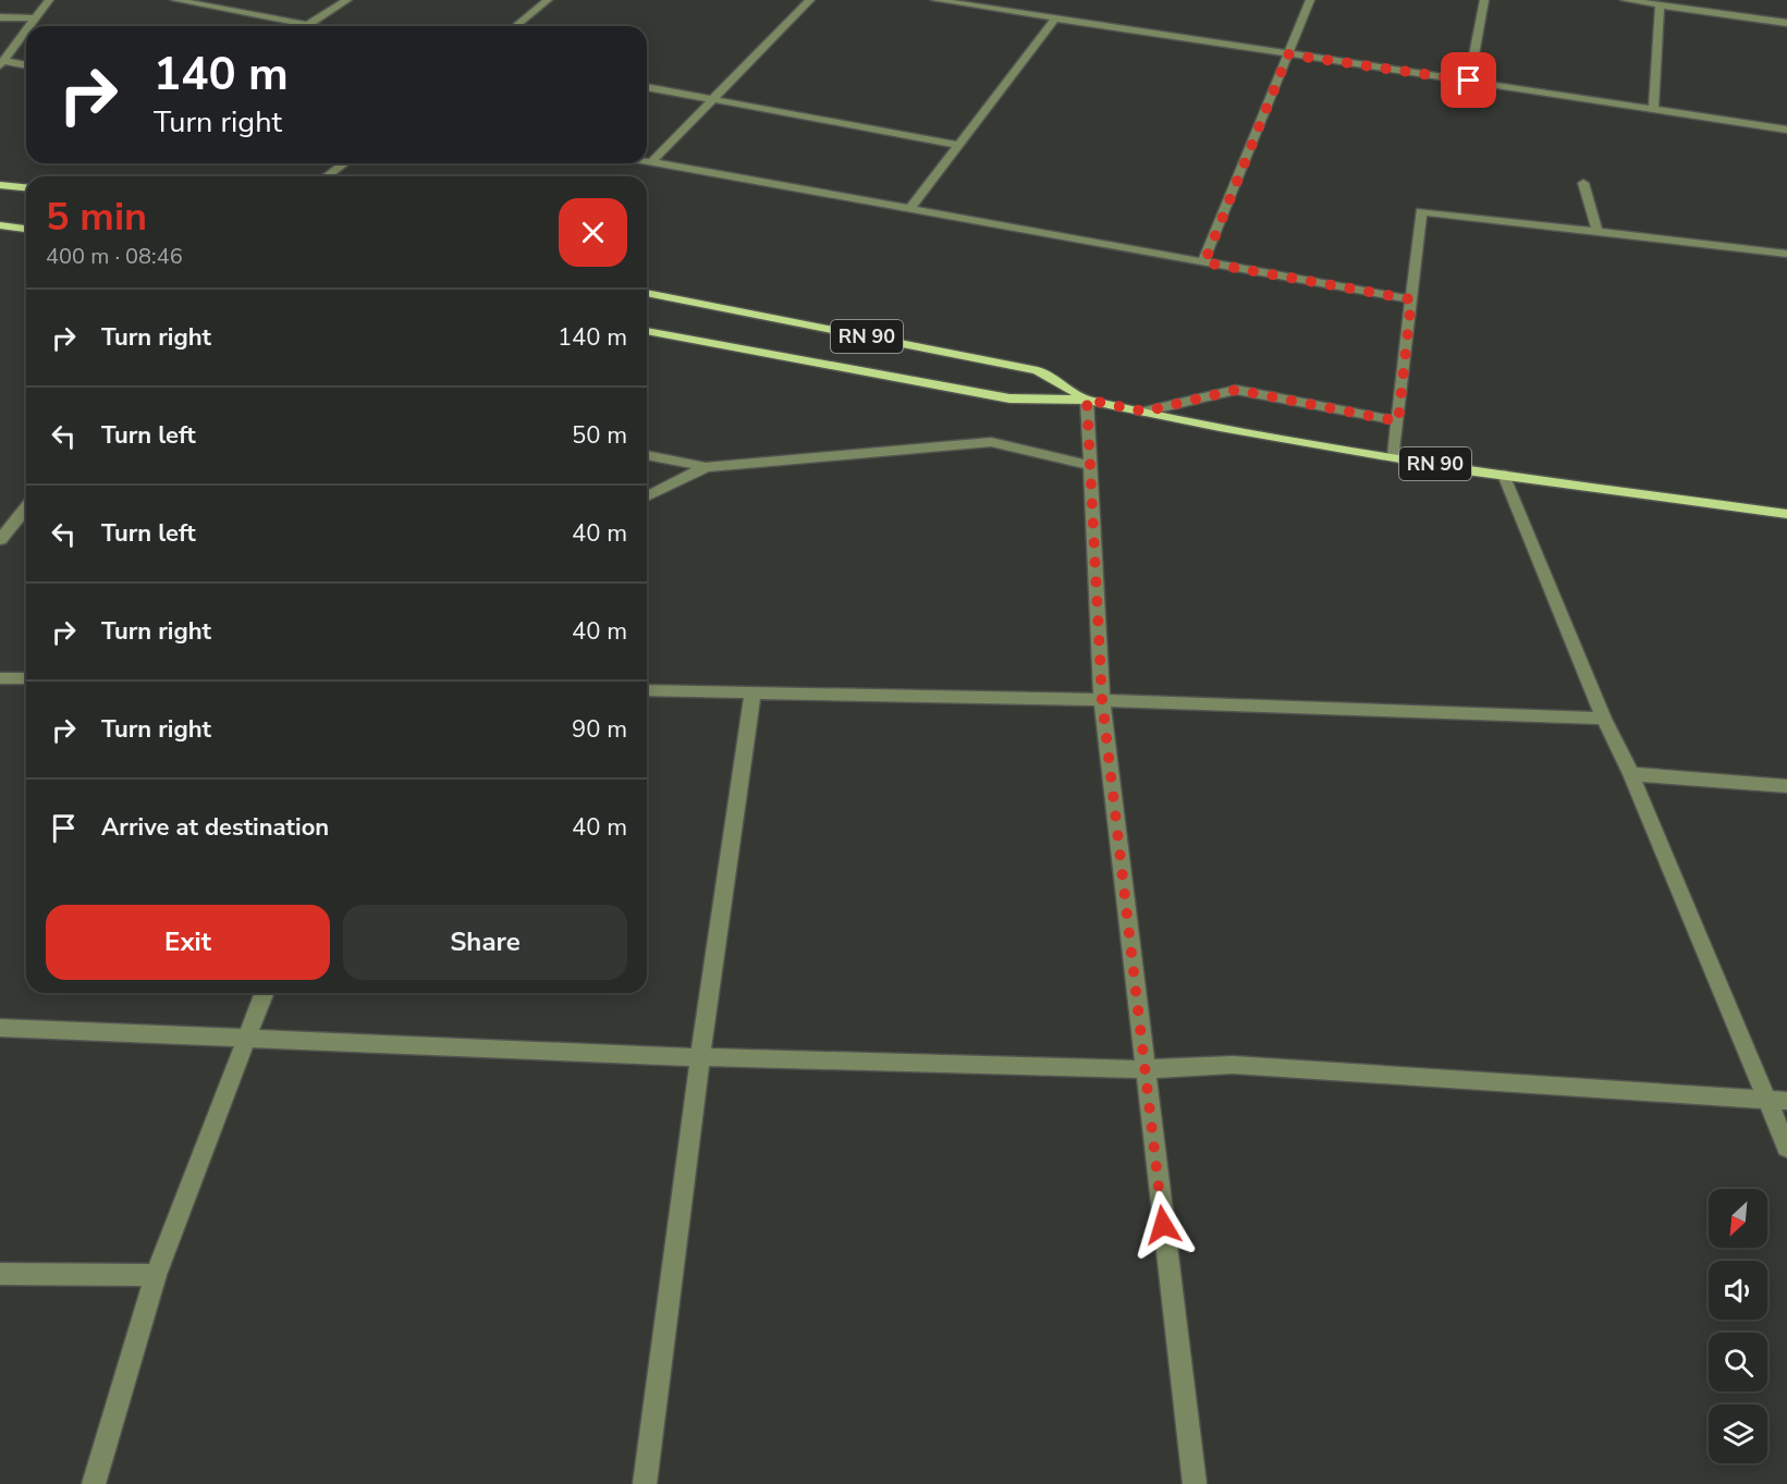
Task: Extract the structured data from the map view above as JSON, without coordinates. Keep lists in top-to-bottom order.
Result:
{
  "streets": {
    "main road": ["RN 90"]
  },
  "north": "bottom left",
  "page": {
    "turn": ["140 m", "Turn right"],
    "heading": ["5 min", "400 m · 08:46"],
    "list": [
      {
        "name": "Turn right",
        "value": "140 m"
      },
      {
        "name": "Turn left",
        "value": "50 m"
      },
      {
        "name": "Turn left",
        "value": "40 m"
      },
      {
        "name": "Turn right",
        "value": "40 m"
      },
      {
        "name": "Turn right",
        "value": "90 m"
      },
      {
        "name": "Arrive at destination",
        "value": "40 m"
      }
    ],
    "buttons": ["Exit", "Share"]
  }
}
